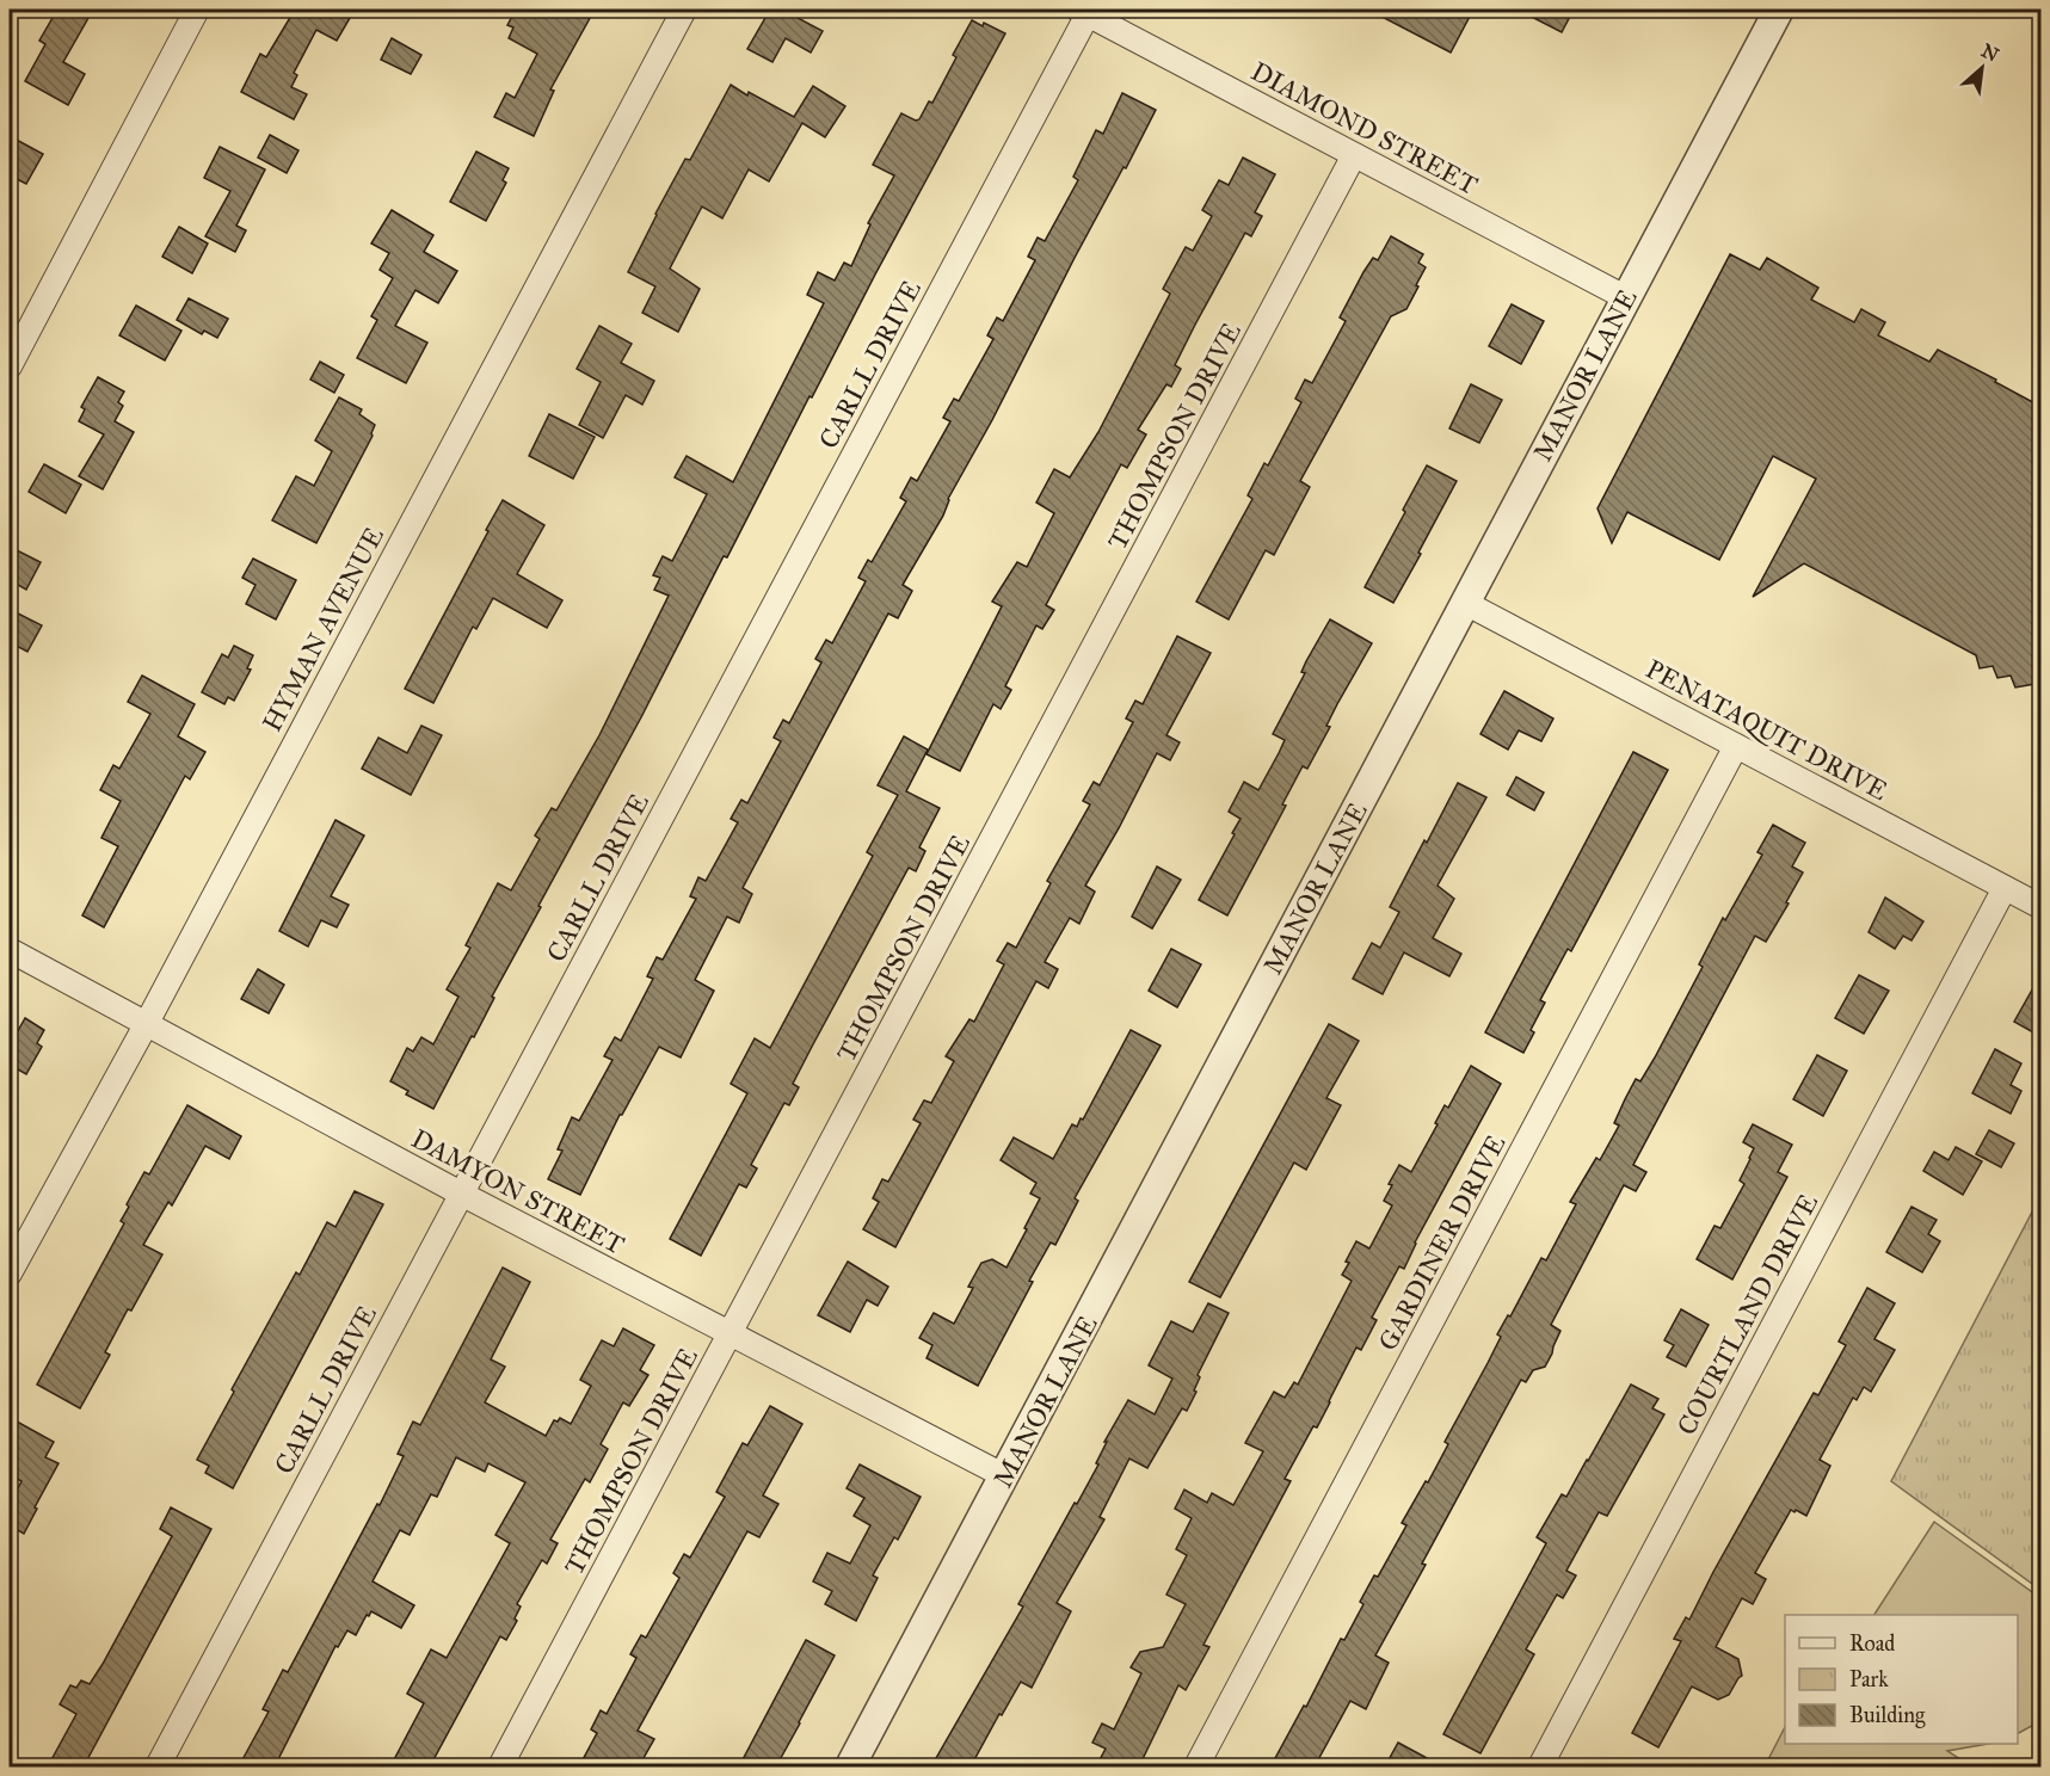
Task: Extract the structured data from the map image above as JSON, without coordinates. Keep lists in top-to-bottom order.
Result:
{
  "streets": {
    "street": [
      "DIAMOND STREET",
      "CARLL DRIVE",
      "MANOR LANE",
      "THOMPSON DRIVE",
      "HYMAN AVENUE",
      "PENATAQUIT DRIVE",
      "DAMYON STREET",
      "GARDINER DRIVE",
      "COURTLAND DRIVE"
    ]
  },
  "crossings": [
    ["DIAMOND STREET", "CARLL DRIVE"],
    ["DIAMOND STREET", "MANOR LANE"],
    ["DIAMOND STREET", "THOMPSON DRIVE"],
    ["CARLL DRIVE", "DAMYON STREET"],
    ["MANOR LANE", "PENATAQUIT DRIVE"],
    ["MANOR LANE", "DAMYON STREET"],
    ["THOMPSON DRIVE", "DAMYON STREET"],
    ["HYMAN AVENUE", "DAMYON STREET"],
    ["PENATAQUIT DRIVE", "GARDINER DRIVE"],
    ["PENATAQUIT DRIVE", "COURTLAND DRIVE"]
  ],
  "legend": ["Road", "Park", "Building"],
  "north": "top right"
}
